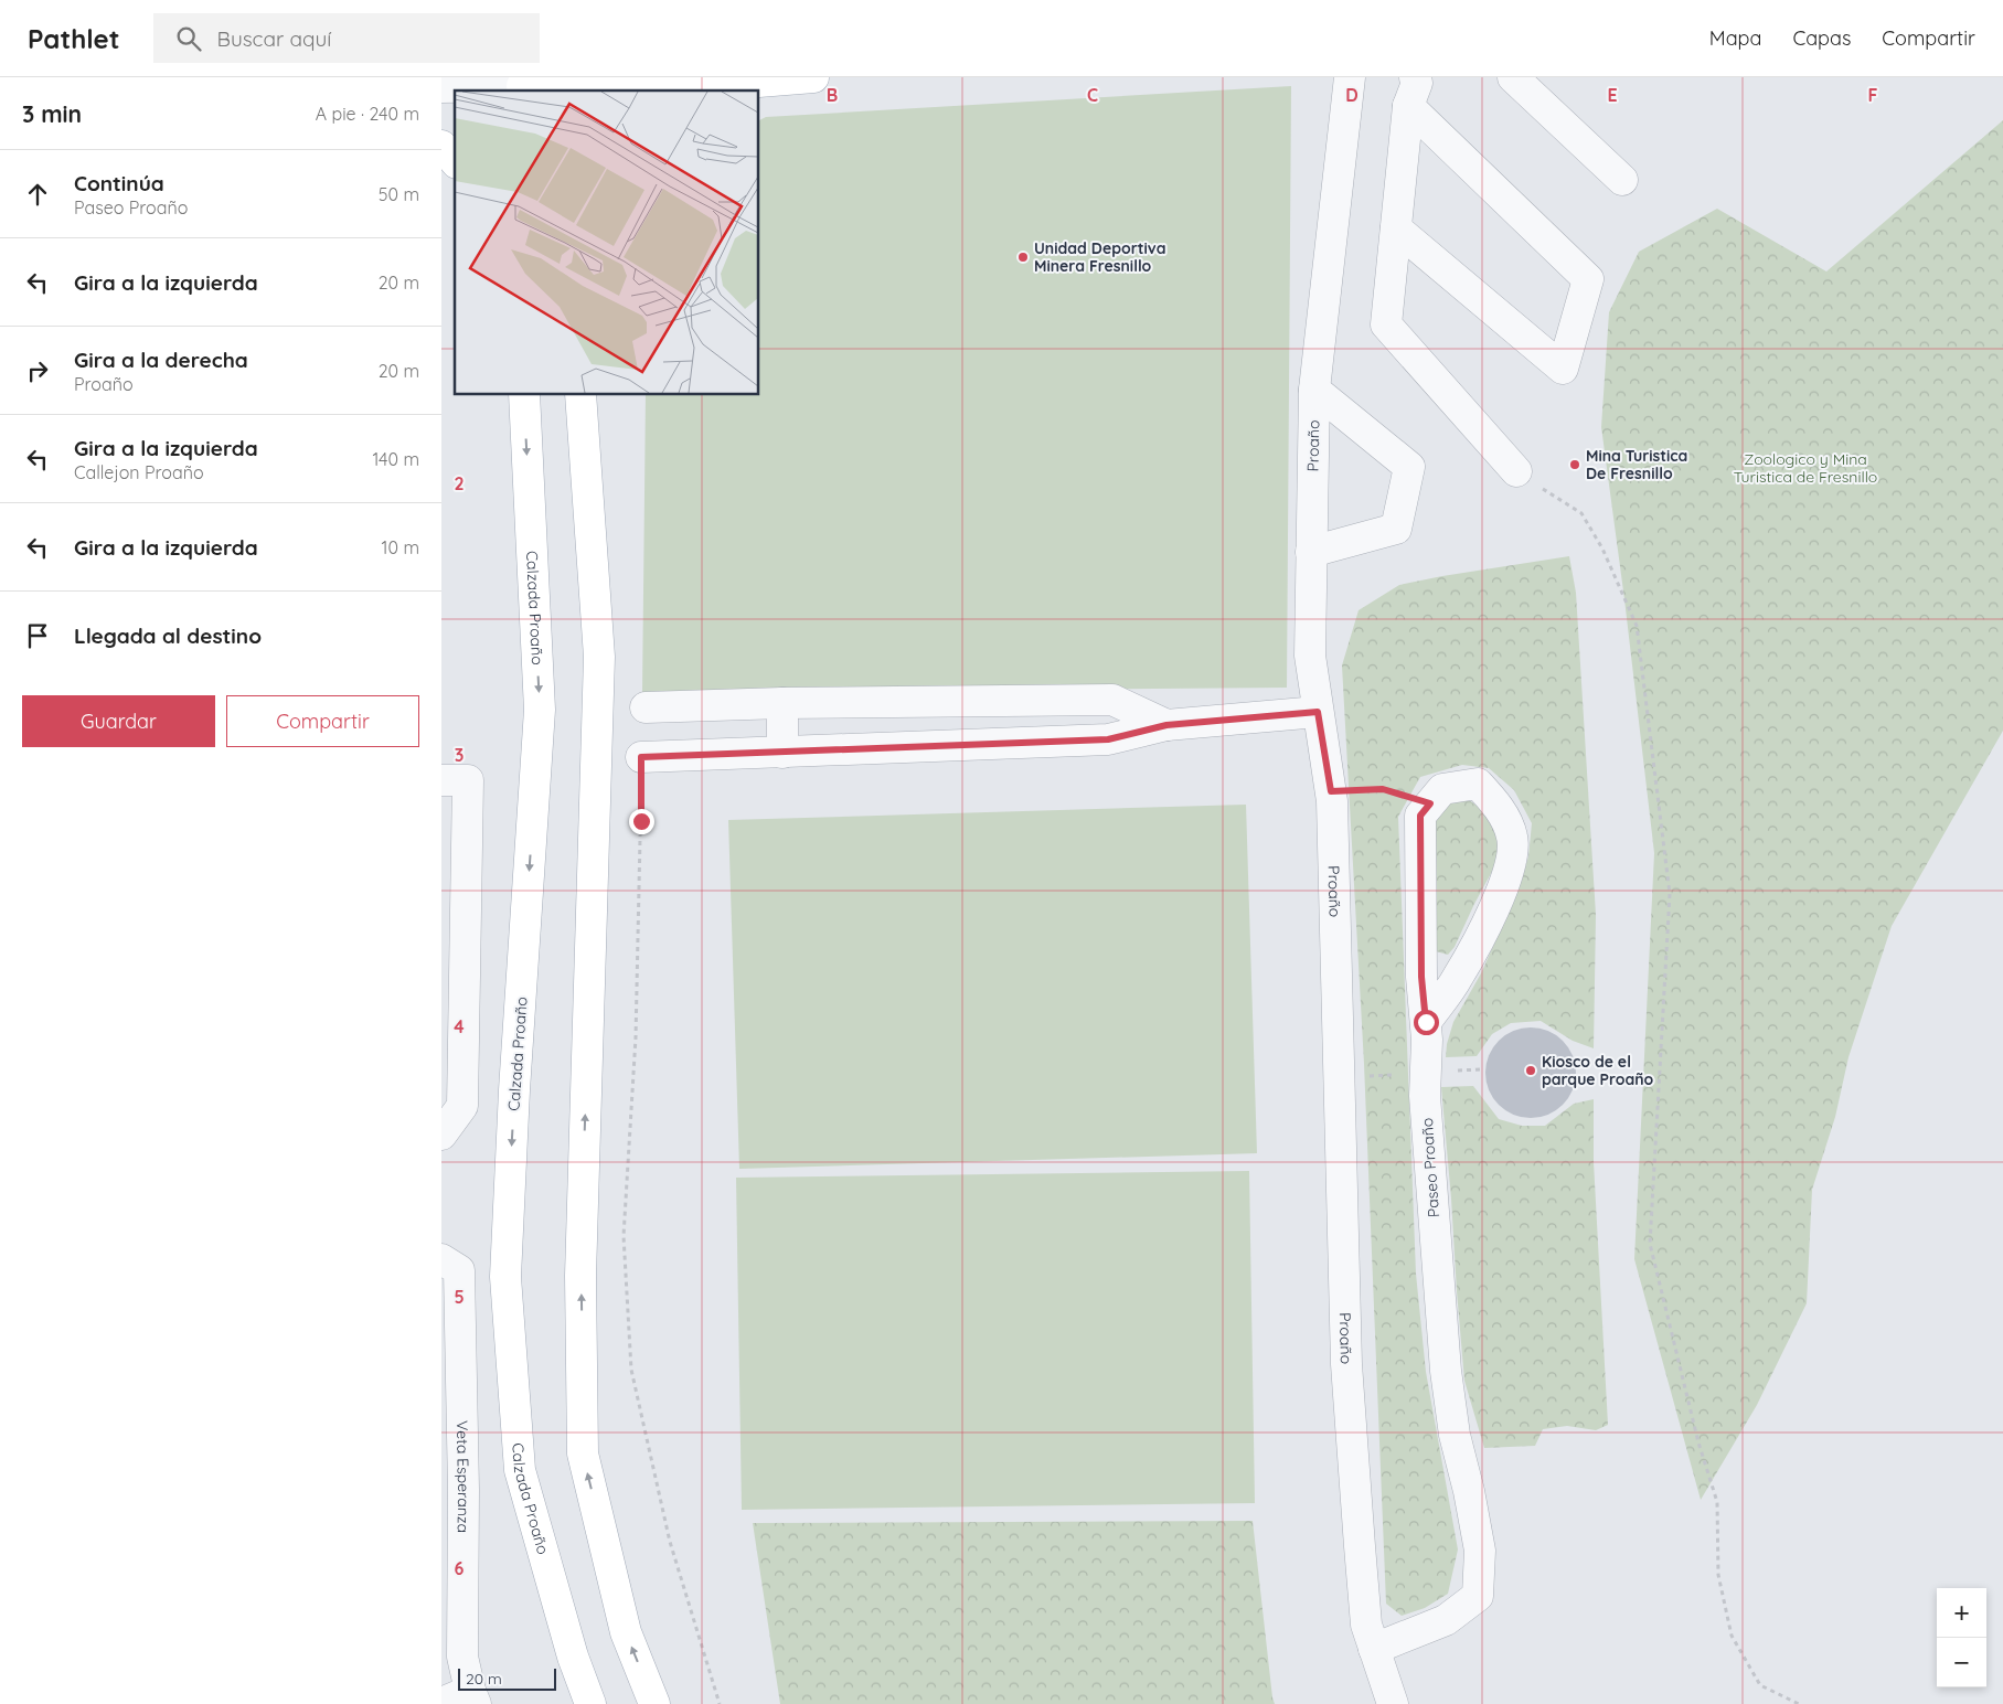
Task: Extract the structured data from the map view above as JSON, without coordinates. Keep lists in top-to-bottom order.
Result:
{
  "streets": {
    "main road": ["Calzada Proaño"],
    "street": ["Proaño", "Paseo Proaño", "Veta Esperanza"]
  },
  "crossings": [
    ["Proaño", "Paseo Proaño"]
  ],
  "parks": ["Zoologico y Mina Turistica de Fresnillo"],
  "places": ["Unidad Deportiva Minera Fresnillo", "Mina Turistica De Fresnillo", "Kiosco de el parque Proaño"],
  "scale_bar": "20 m",
  "page": {
    "header": "Pathlet",
    "search": "Buscar aquí",
    "nav": ["Mapa", "Capas", "Compartir"],
    "heading": ["3 min", "A pie · 240 m"],
    "list": [
      ["Continúa", "Paseo Proaño", "50 m"],
      ["Gira a la izquierda", "20 m"],
      ["Gira a la derecha", "Proaño", "20 m"],
      ["Gira a la izquierda", "Callejon Proaño", "140 m"],
      ["Gira a la izquierda", "10 m"],
      "Llegada al destino"
    ],
    "buttons": ["Guardar", "Compartir"],
    "map_buttons": ["+", "−"],
    "scale": "20 m"
  },
  "grid": {
    "columns": [
      "B",
      "C",
      "D",
      "E",
      "F"
    ],
    "rows": [
      "2",
      "3",
      "4",
      "5",
      "6"
    ]
  }
}
